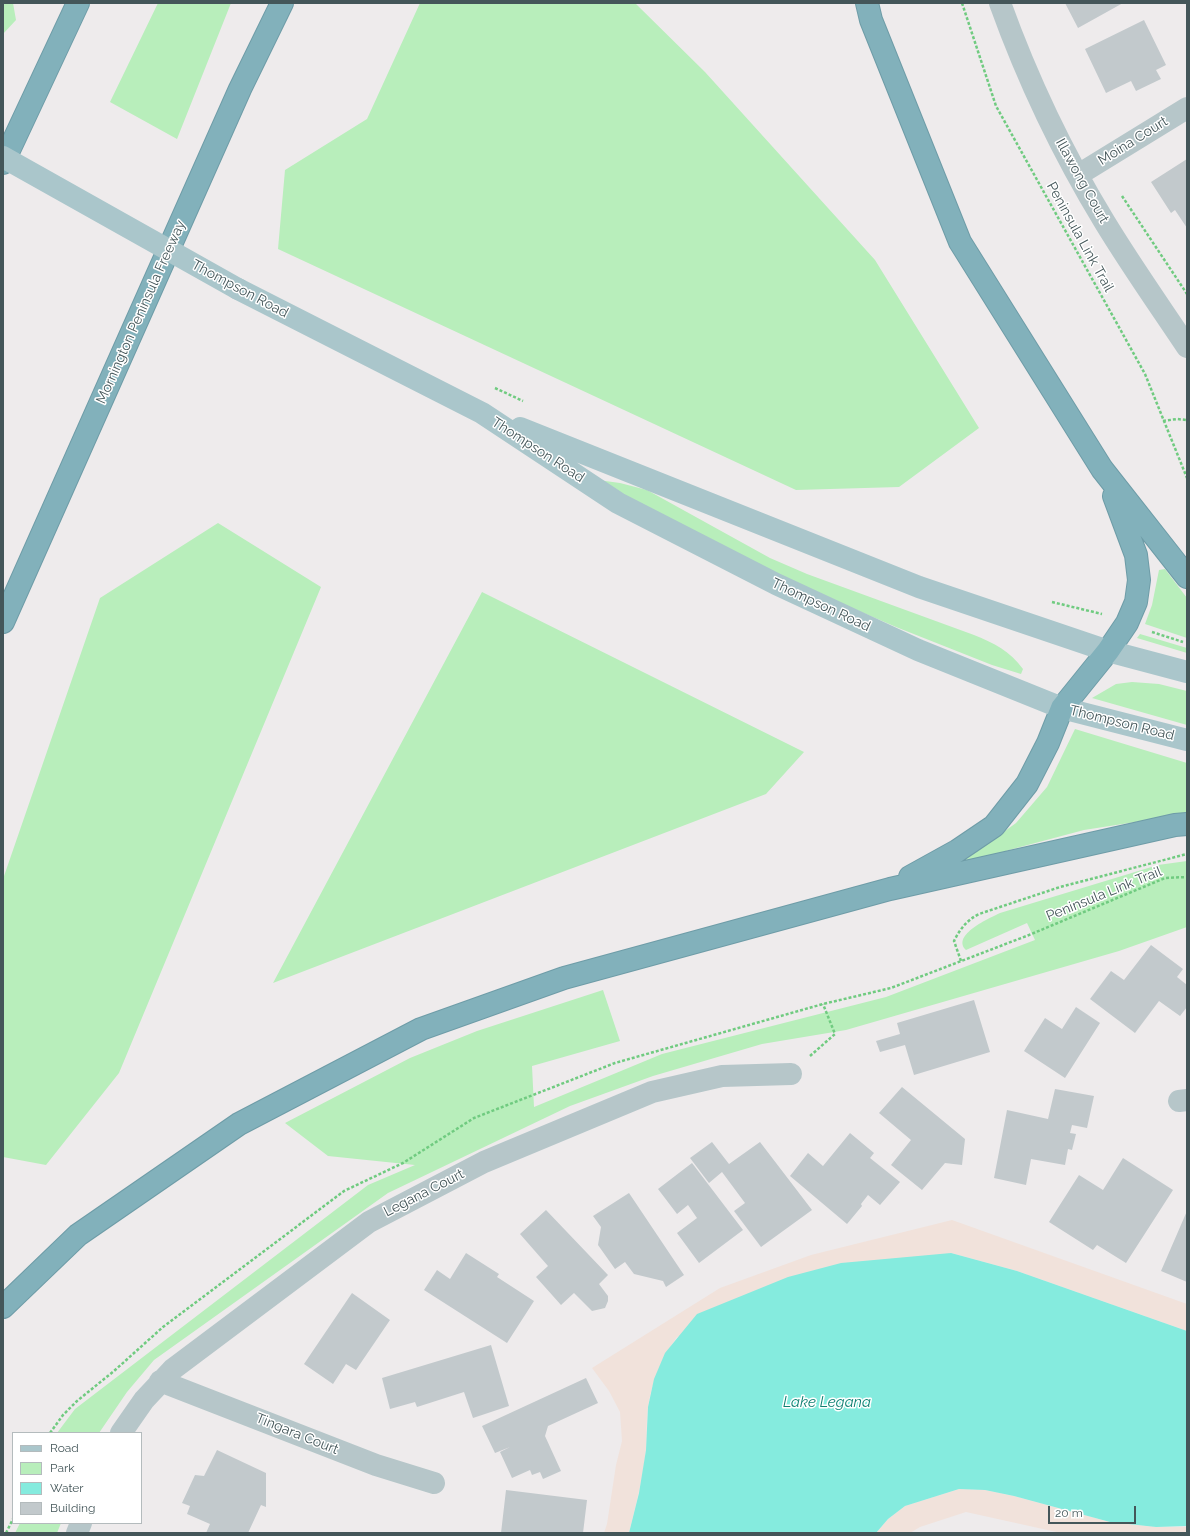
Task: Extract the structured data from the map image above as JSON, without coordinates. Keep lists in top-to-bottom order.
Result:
{
  "streets": {
    "highway": ["Mornington Peninsula Freeway"],
    "main road": ["Thompson Road"],
    "street": [
      "Moina Court",
      "Illawong Court",
      "Legana Court",
      "Tingara Court"
    ],
    "path": ["Peninsula Link Trail"]
  },
  "crossings": [
    ["Moina Court", "Illawong Court"],
    ["Legana Court", "Tingara Court"]
  ],
  "water": ["Lake Legana"],
  "legend": [
    "Road",
    "Park",
    "Water",
    "Building"
  ],
  "scale_bar": "20 m"
}
